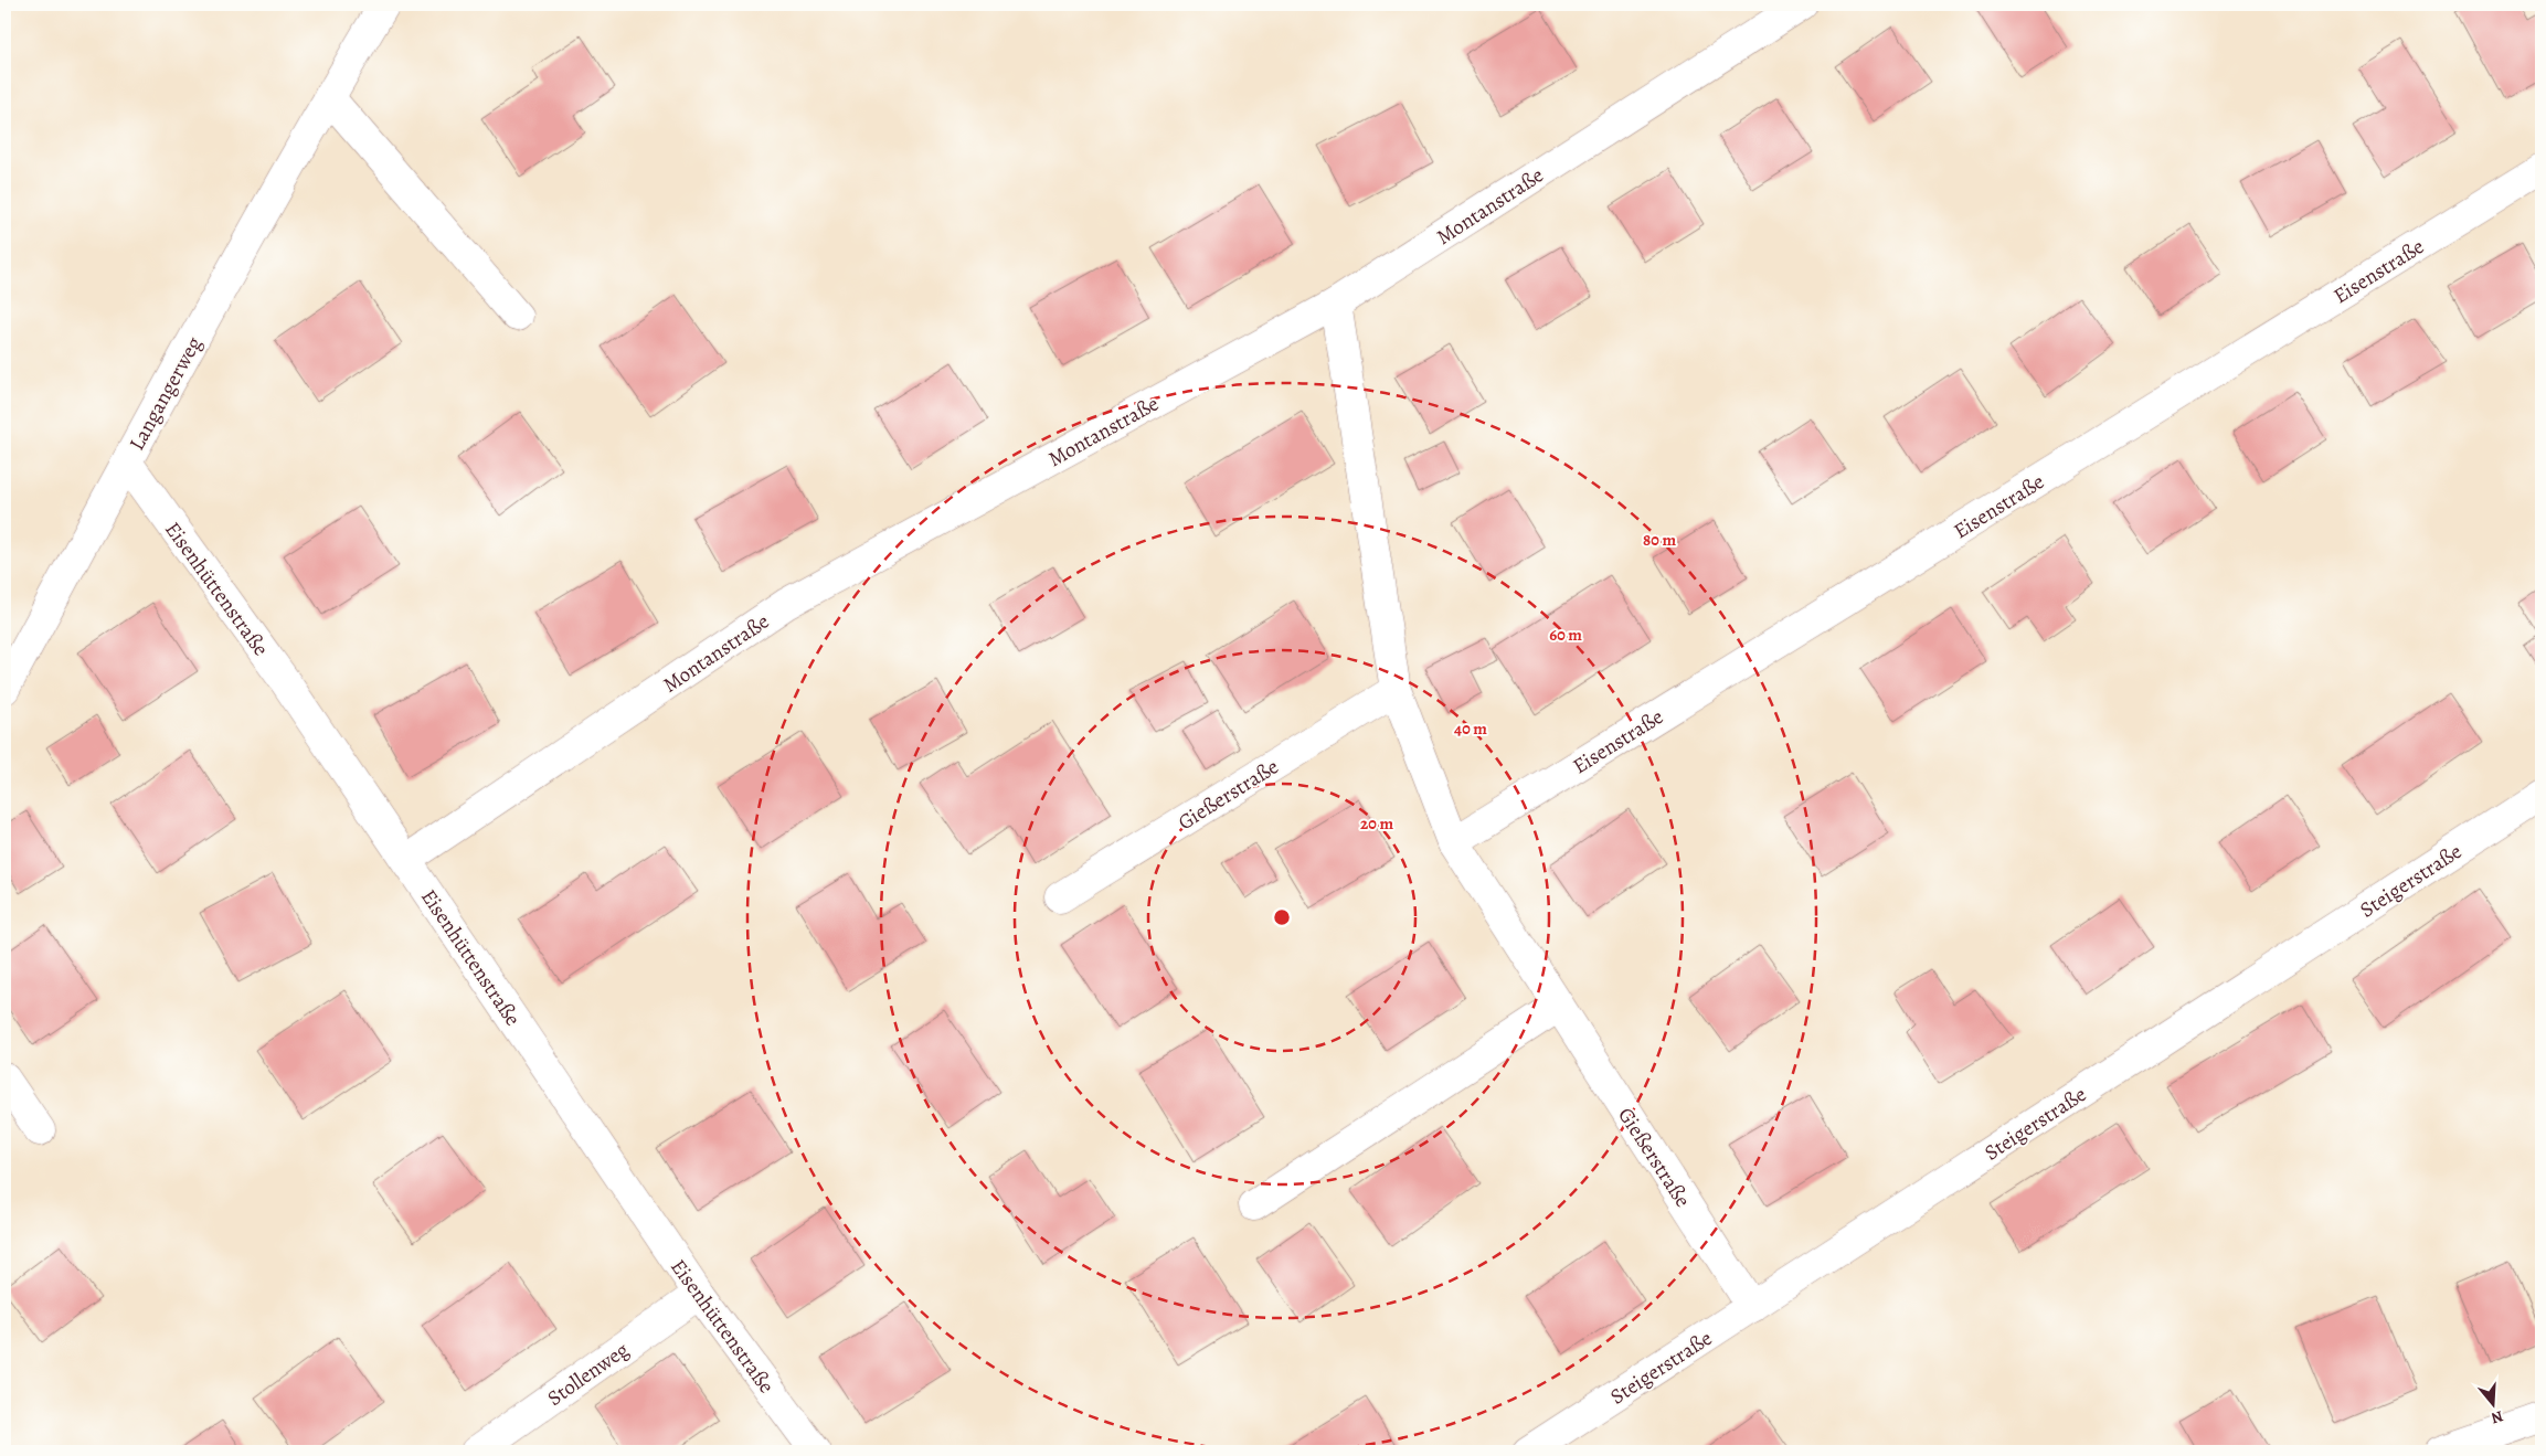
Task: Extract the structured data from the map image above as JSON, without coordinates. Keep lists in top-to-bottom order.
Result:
{
  "streets": {
    "street": [
      "Montanstraße",
      "Eisenstraße",
      "Langangerweg",
      "Eisenhüttenstraße",
      "Gießerstraße",
      "Steigerstraße",
      "Stollenweg"
    ]
  },
  "crossings": [
    ["Montanstraße", "Eisenhüttenstraße"],
    ["Montanstraße", "Gießerstraße"],
    ["Eisenstraße", "Gießerstraße"],
    ["Langangerweg", "Eisenhüttenstraße"],
    ["Eisenhüttenstraße", "Stollenweg"],
    ["Gießerstraße", "Steigerstraße"]
  ],
  "north": "bottom",
  "rings": [
    "80 m",
    "60 m",
    "40 m",
    "20 m"
  ]
}
